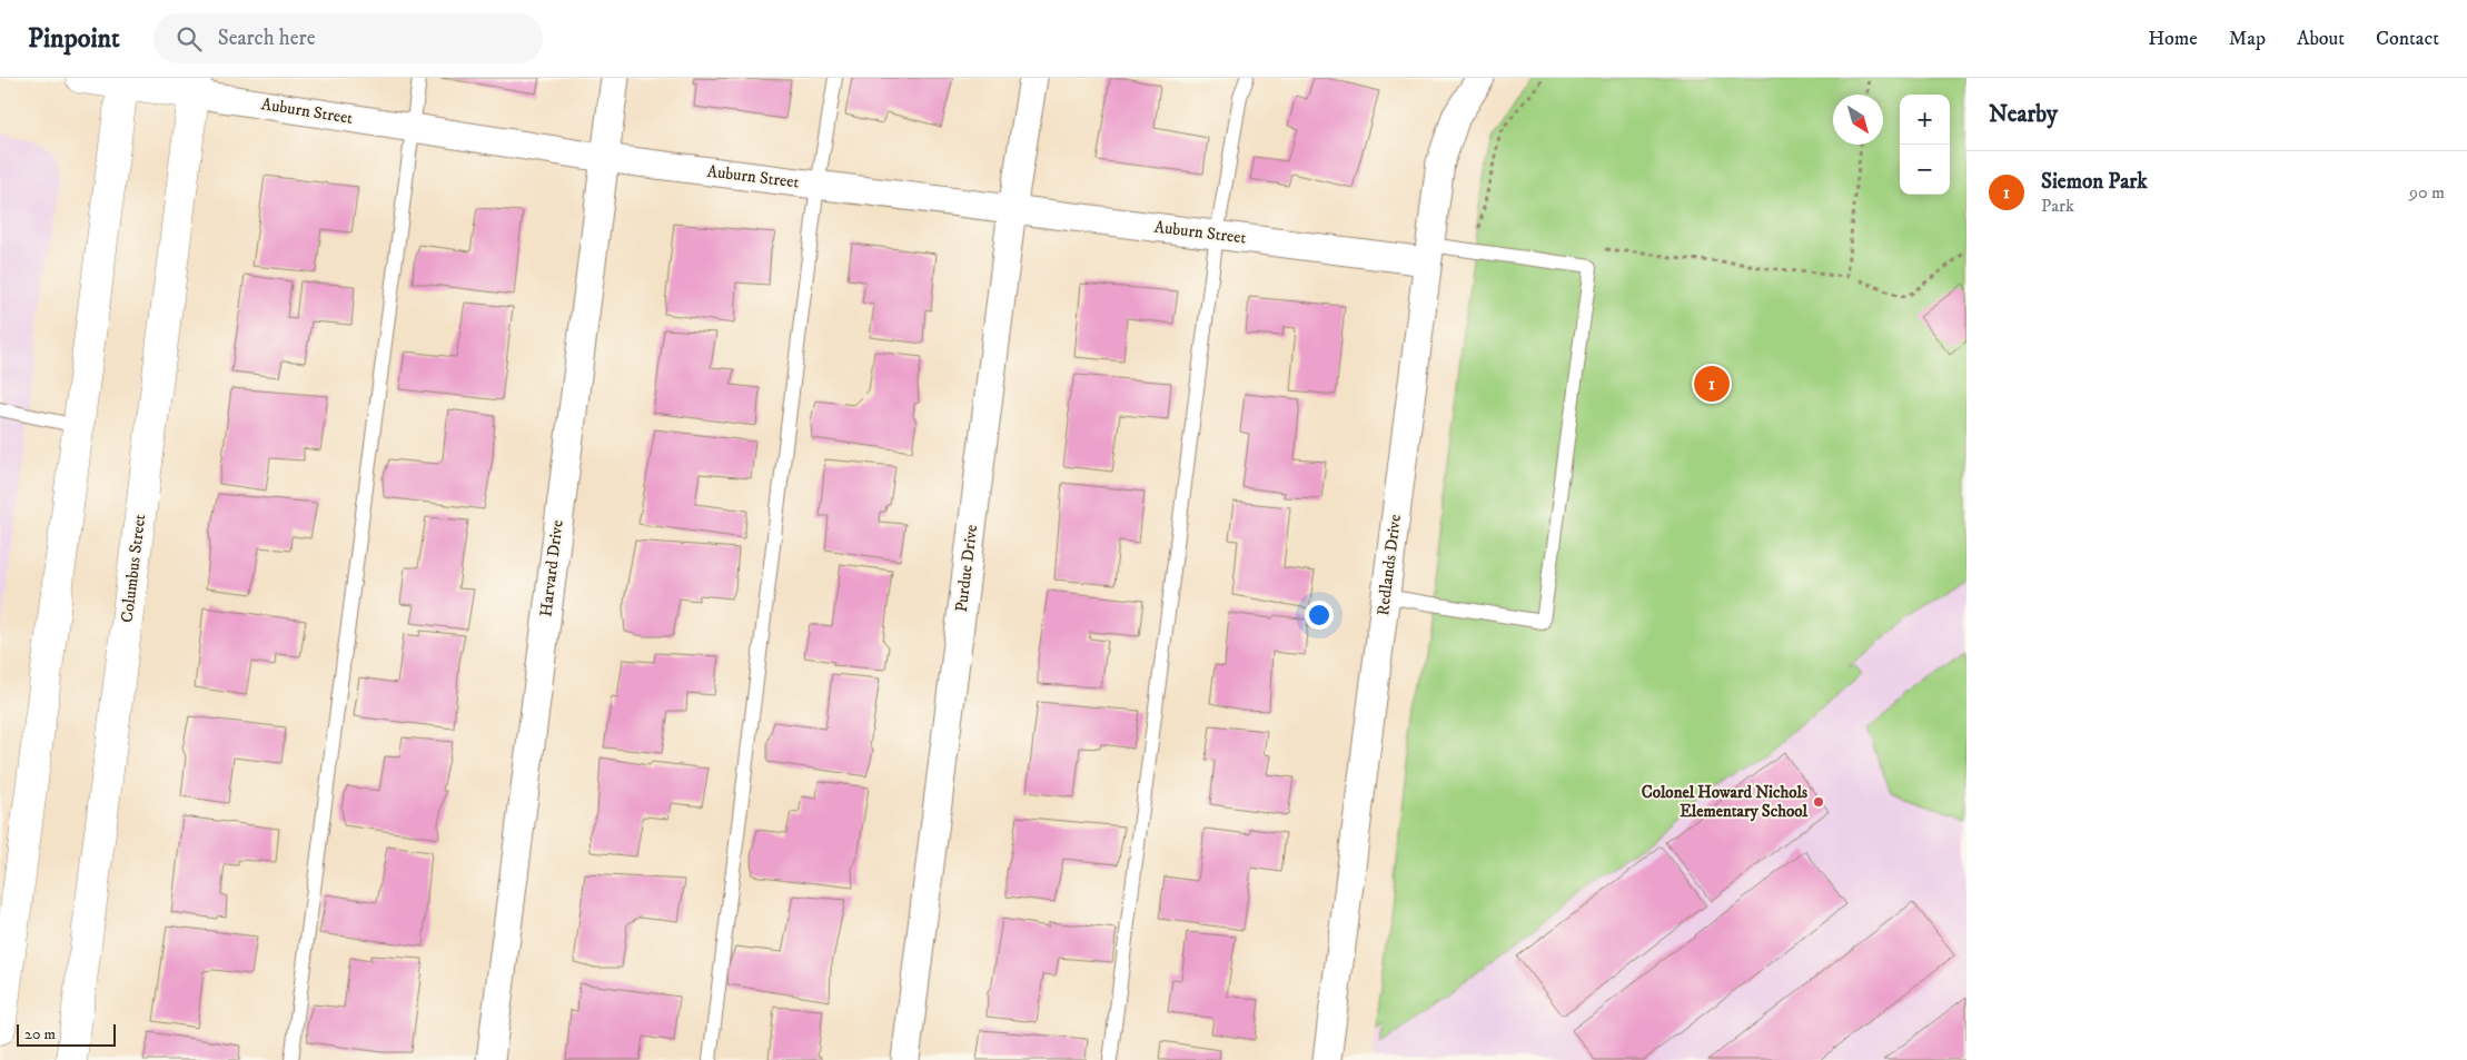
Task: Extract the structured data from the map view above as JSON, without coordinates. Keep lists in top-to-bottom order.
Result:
{
  "streets": {
    "main road": ["Auburn Street", "Columbus Street"],
    "street": ["Redlands Drive", "Harvard Drive", "Purdue Drive"]
  },
  "crossings": [
    ["Auburn Street", "Redlands Drive"],
    ["Auburn Street", "Columbus Street"],
    ["Auburn Street", "Harvard Drive"],
    ["Auburn Street", "Purdue Drive"]
  ],
  "places": ["Colonel Howard Nichols Elementary School"],
  "scale_bar": "20 m",
  "north": "bottom right",
  "page": {
    "header": "Pinpoint",
    "search": "Search here",
    "nav": [
      "Home",
      "Map",
      "About",
      "Contact"
    ],
    "heading": "Nearby",
    "map_buttons": ["+", "−"],
    "list": [
      {
        "mark": "1",
        "name": "Siemon Park",
        "note": "Park",
        "value": "90 m"
      }
    ],
    "pins": "1",
    "scale": "20 m"
  }
}
